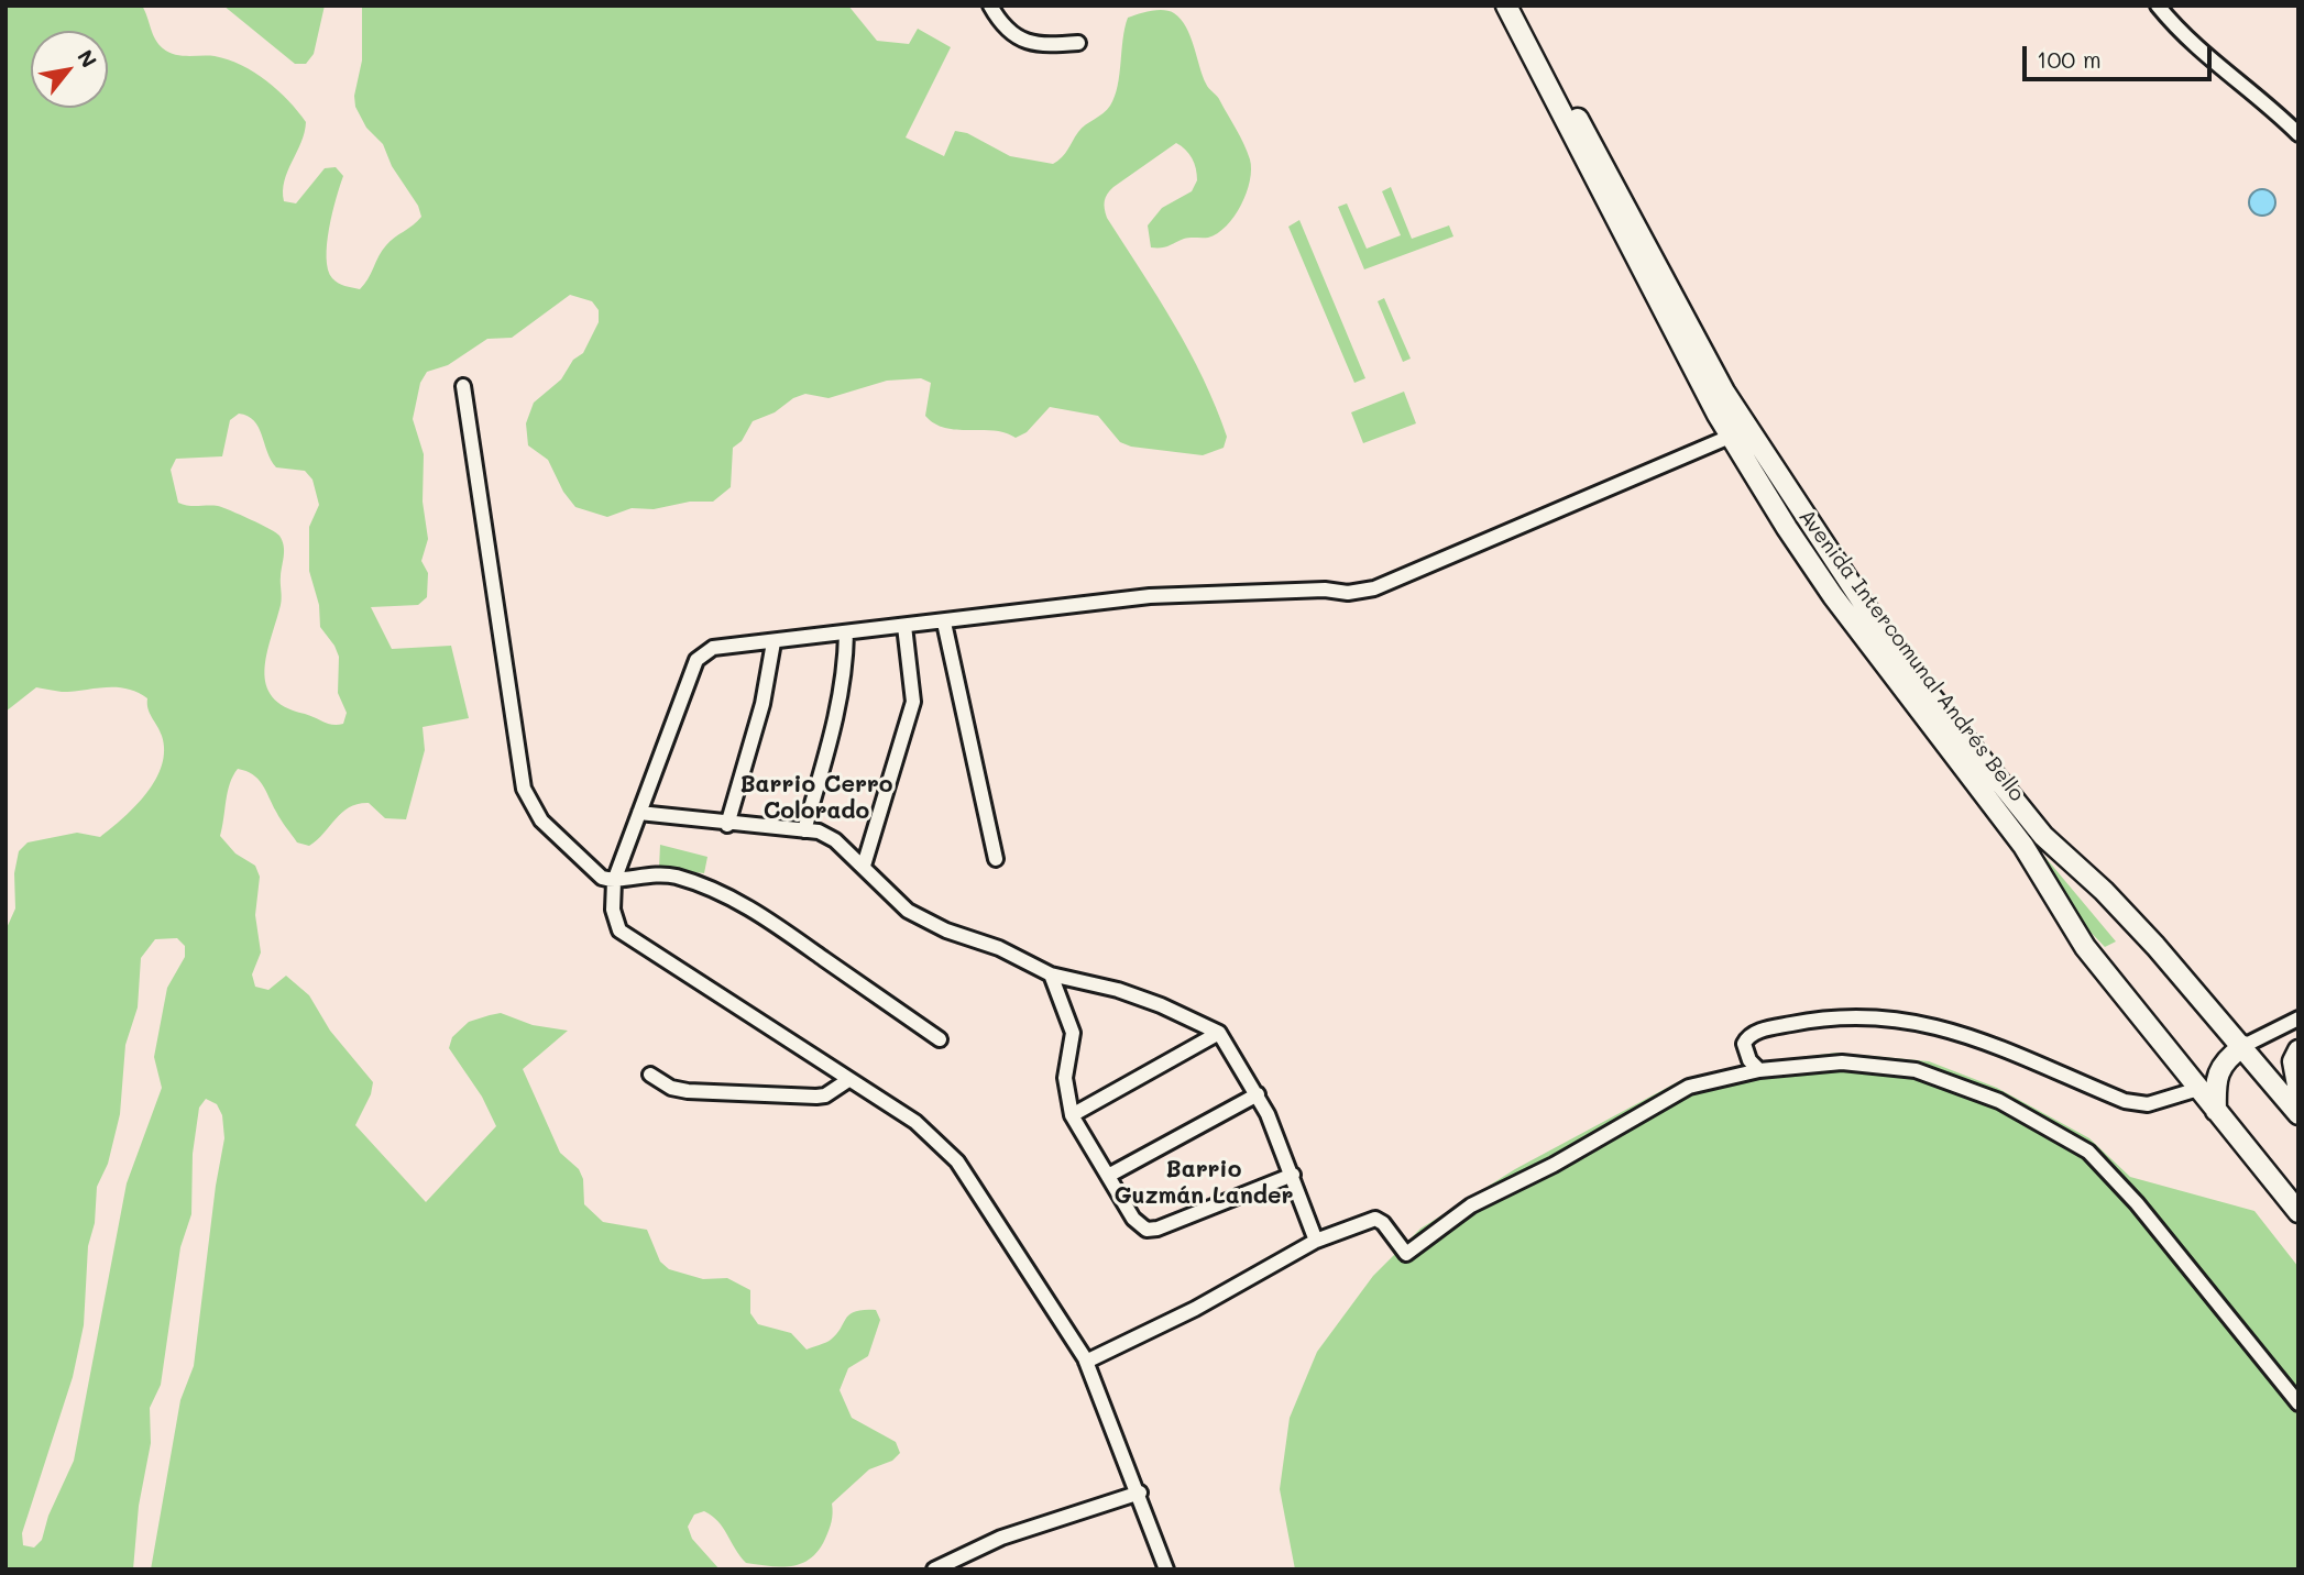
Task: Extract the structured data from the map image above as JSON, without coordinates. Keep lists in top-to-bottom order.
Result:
{
  "streets": {
    "main road": ["Avenida Intercomunal Andrés Bello"]
  },
  "districts": ["Barrio Cerro Colorado", "Barrio Guzmán Lander"],
  "scale_bar": "100 m",
  "north": "top right"
}
